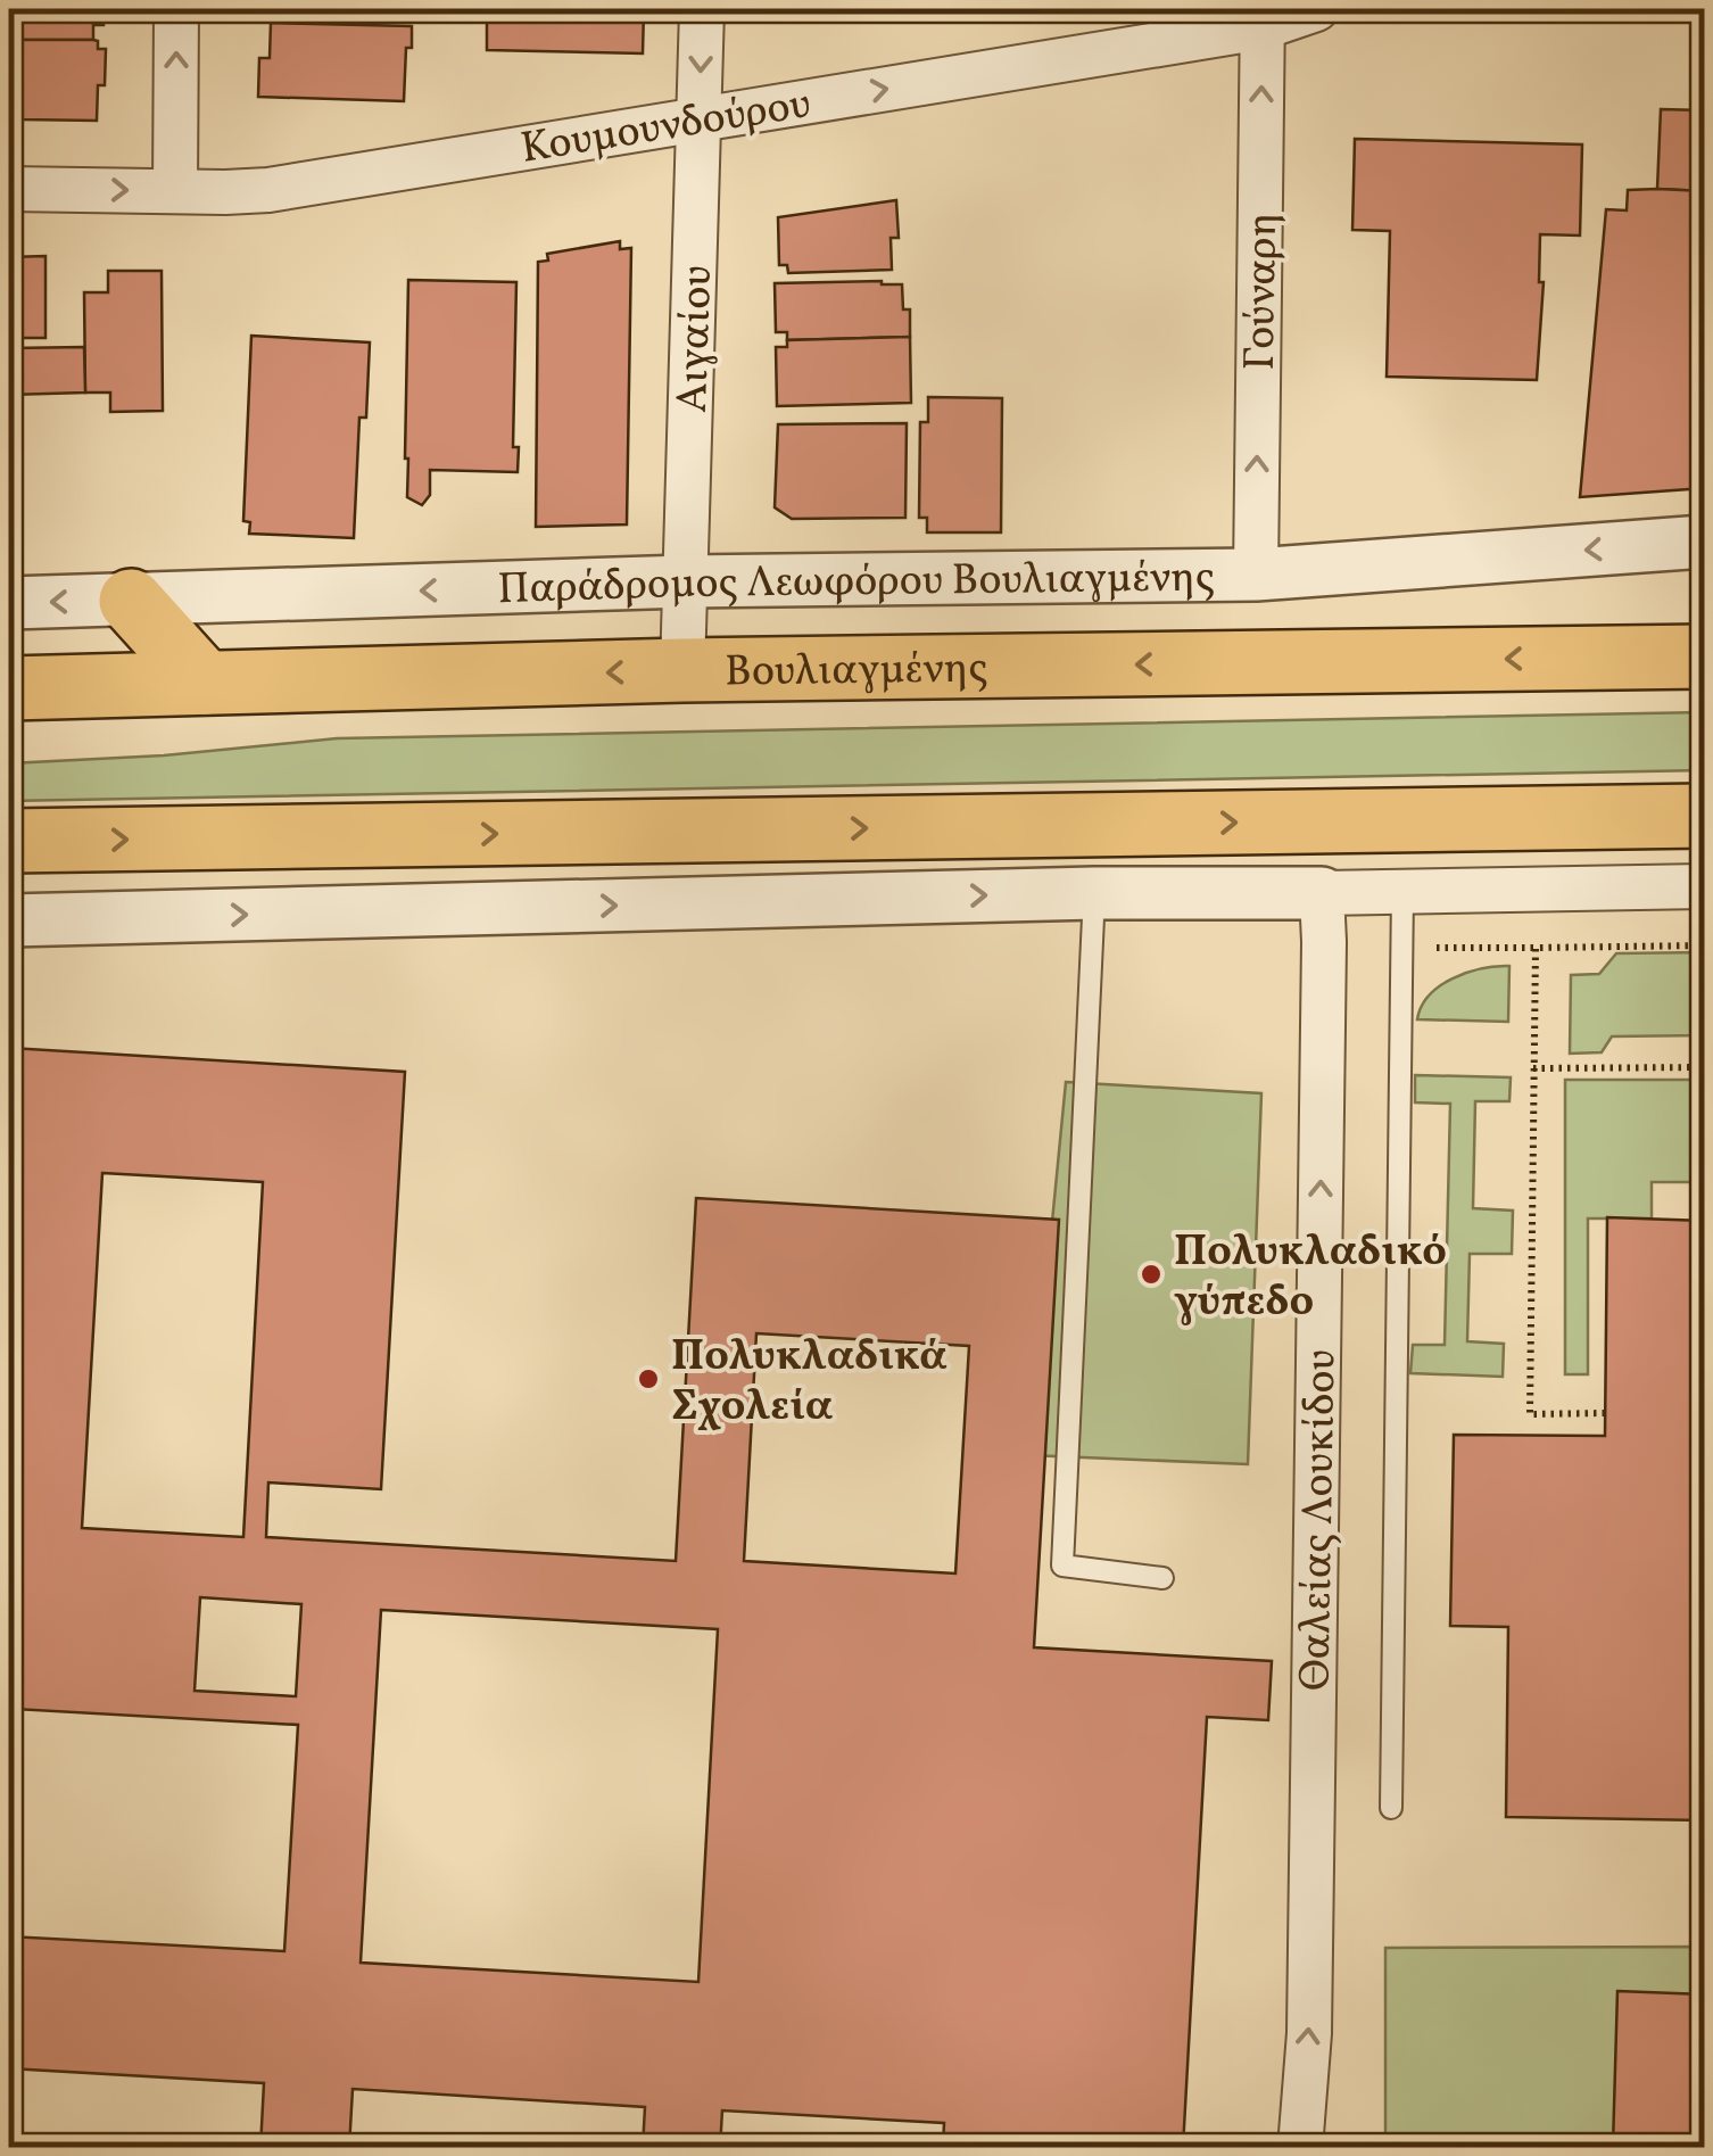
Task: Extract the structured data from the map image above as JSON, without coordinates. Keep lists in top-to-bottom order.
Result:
{
  "streets": {
    "main road": ["Βουλιαγμένης"],
    "street": [
      "Κουμουνδούρου",
      "Γούναρη",
      "Αιγαίου",
      "Παράδρομος Λεωφόρου Βουλιαγμένης",
      "Θαλείας Λουκίδου"
    ]
  },
  "crossings": [
    ["Κουμουνδούρου", "Γούναρη"],
    ["Κουμουνδούρου", "Αιγαίου"],
    ["Γούναρη", "Παράδρομος Λεωφόρου Βουλιαγμένης"],
    ["Αιγαίου", "Παράδρομος Λεωφόρου Βουλιαγμένης"],
    ["Αιγαίου", "Βουλιαγμένης"]
  ],
  "one_way": ["Κουμουνδούρου", "Γούναρη", "Θαλείας Λουκίδου"],
  "places": ["Πολυκλαδικό γύπεδο", "Πολυκλαδικά Σχολεία"]
}
